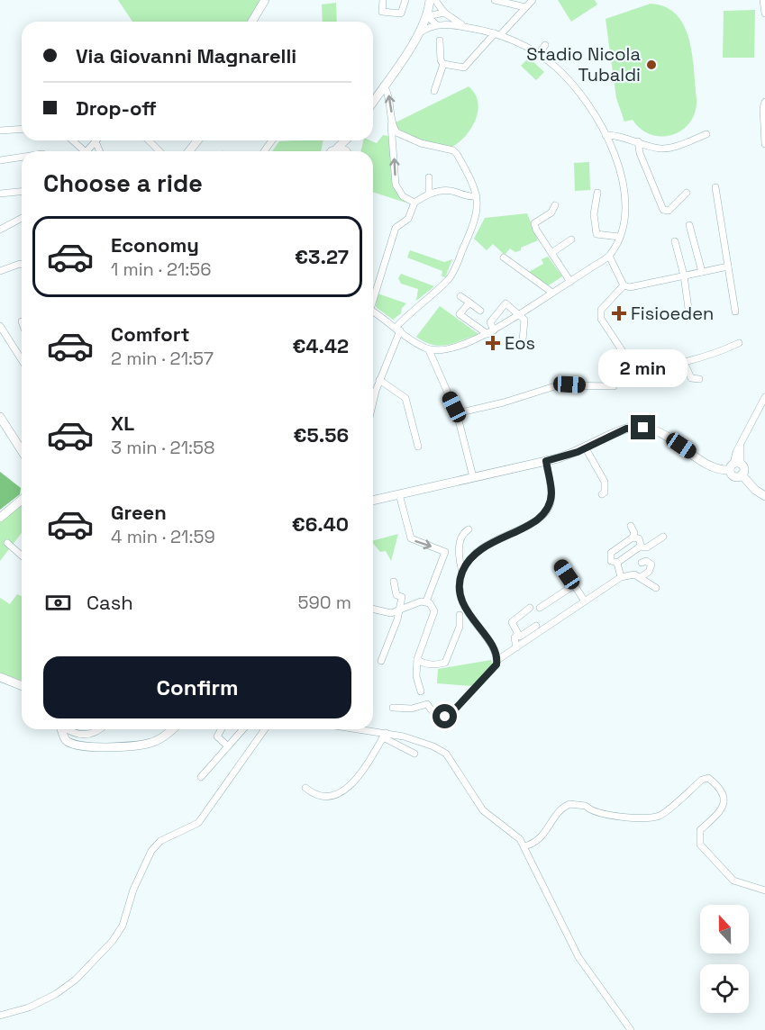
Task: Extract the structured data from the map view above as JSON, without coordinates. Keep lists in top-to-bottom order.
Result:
{
  "places": {
    "other": ["Stadio Nicola Tubaldi"],
    "health": ["Fisioeden", "Eos"]
  },
  "north": "top",
  "page": {
    "banner": ["Via Giovanni Magnarelli", "Drop-off"],
    "heading": "Choose a ride",
    "list": [
      {
        "name": "Economy",
        "note": "1 min · 21:56",
        "value": "€3.27"
      },
      {
        "name": "Comfort",
        "note": "2 min · 21:57",
        "value": "€4.42"
      },
      {
        "name": "XL",
        "note": "3 min · 21:58",
        "value": "€5.56"
      },
      {
        "name": "Green",
        "note": "4 min · 21:59",
        "value": "€6.40"
      }
    ],
    "bubble": "2 min",
    "pay": ["Cash", "590 m"],
    "buttons": "Confirm"
  }
}
